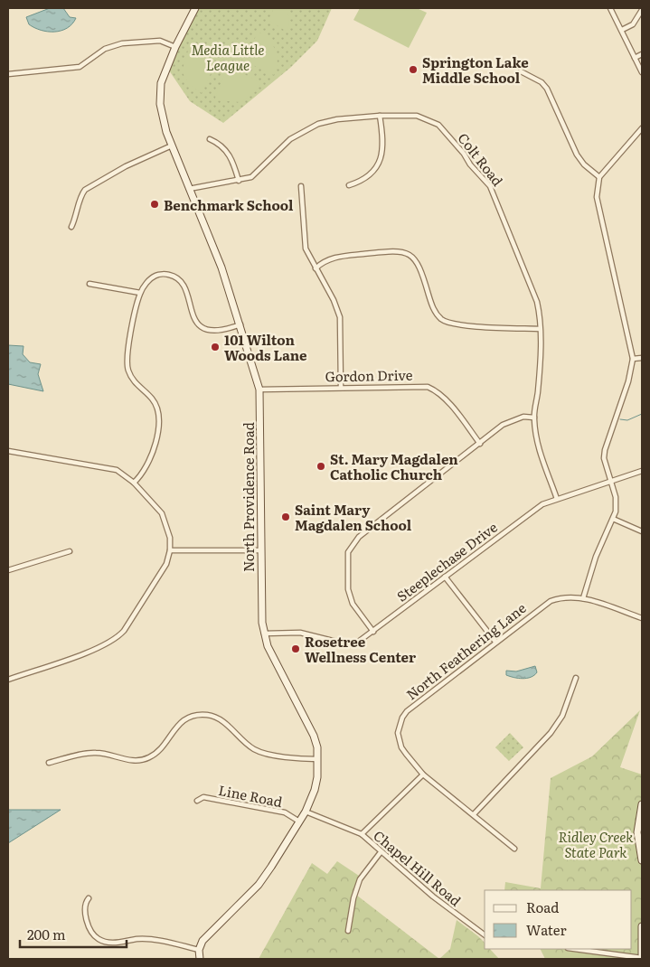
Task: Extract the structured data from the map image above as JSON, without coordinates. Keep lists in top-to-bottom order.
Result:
{
  "streets": {
    "main road": ["North Providence Road"],
    "street": [
      "Colt Road",
      "Gordon Drive",
      "Steeplechase Drive",
      "North Feathering Lane",
      "Line Road",
      "Chapel Hill Road"
    ]
  },
  "crossings": [
    ["Colt Road", "North Providence Road"],
    ["Colt Road", "Steeplechase Drive"],
    ["Gordon Drive", "North Providence Road"],
    ["North Providence Road", "Steeplechase Drive"],
    ["North Providence Road", "Line Road"],
    ["North Providence Road", "Chapel Hill Road"]
  ],
  "parks": ["Media Little League", "Ridley Creek State Park"],
  "places": [
    "Springton Lake Middle School",
    "Benchmark School",
    "101 Wilton Woods Lane",
    "St. Mary Magdalen Catholic Church",
    "Saint Mary Magdalen School",
    "Rosetree Wellness Center"
  ],
  "legend": ["Road", "Water"],
  "scale_bar": "200 m"
}
